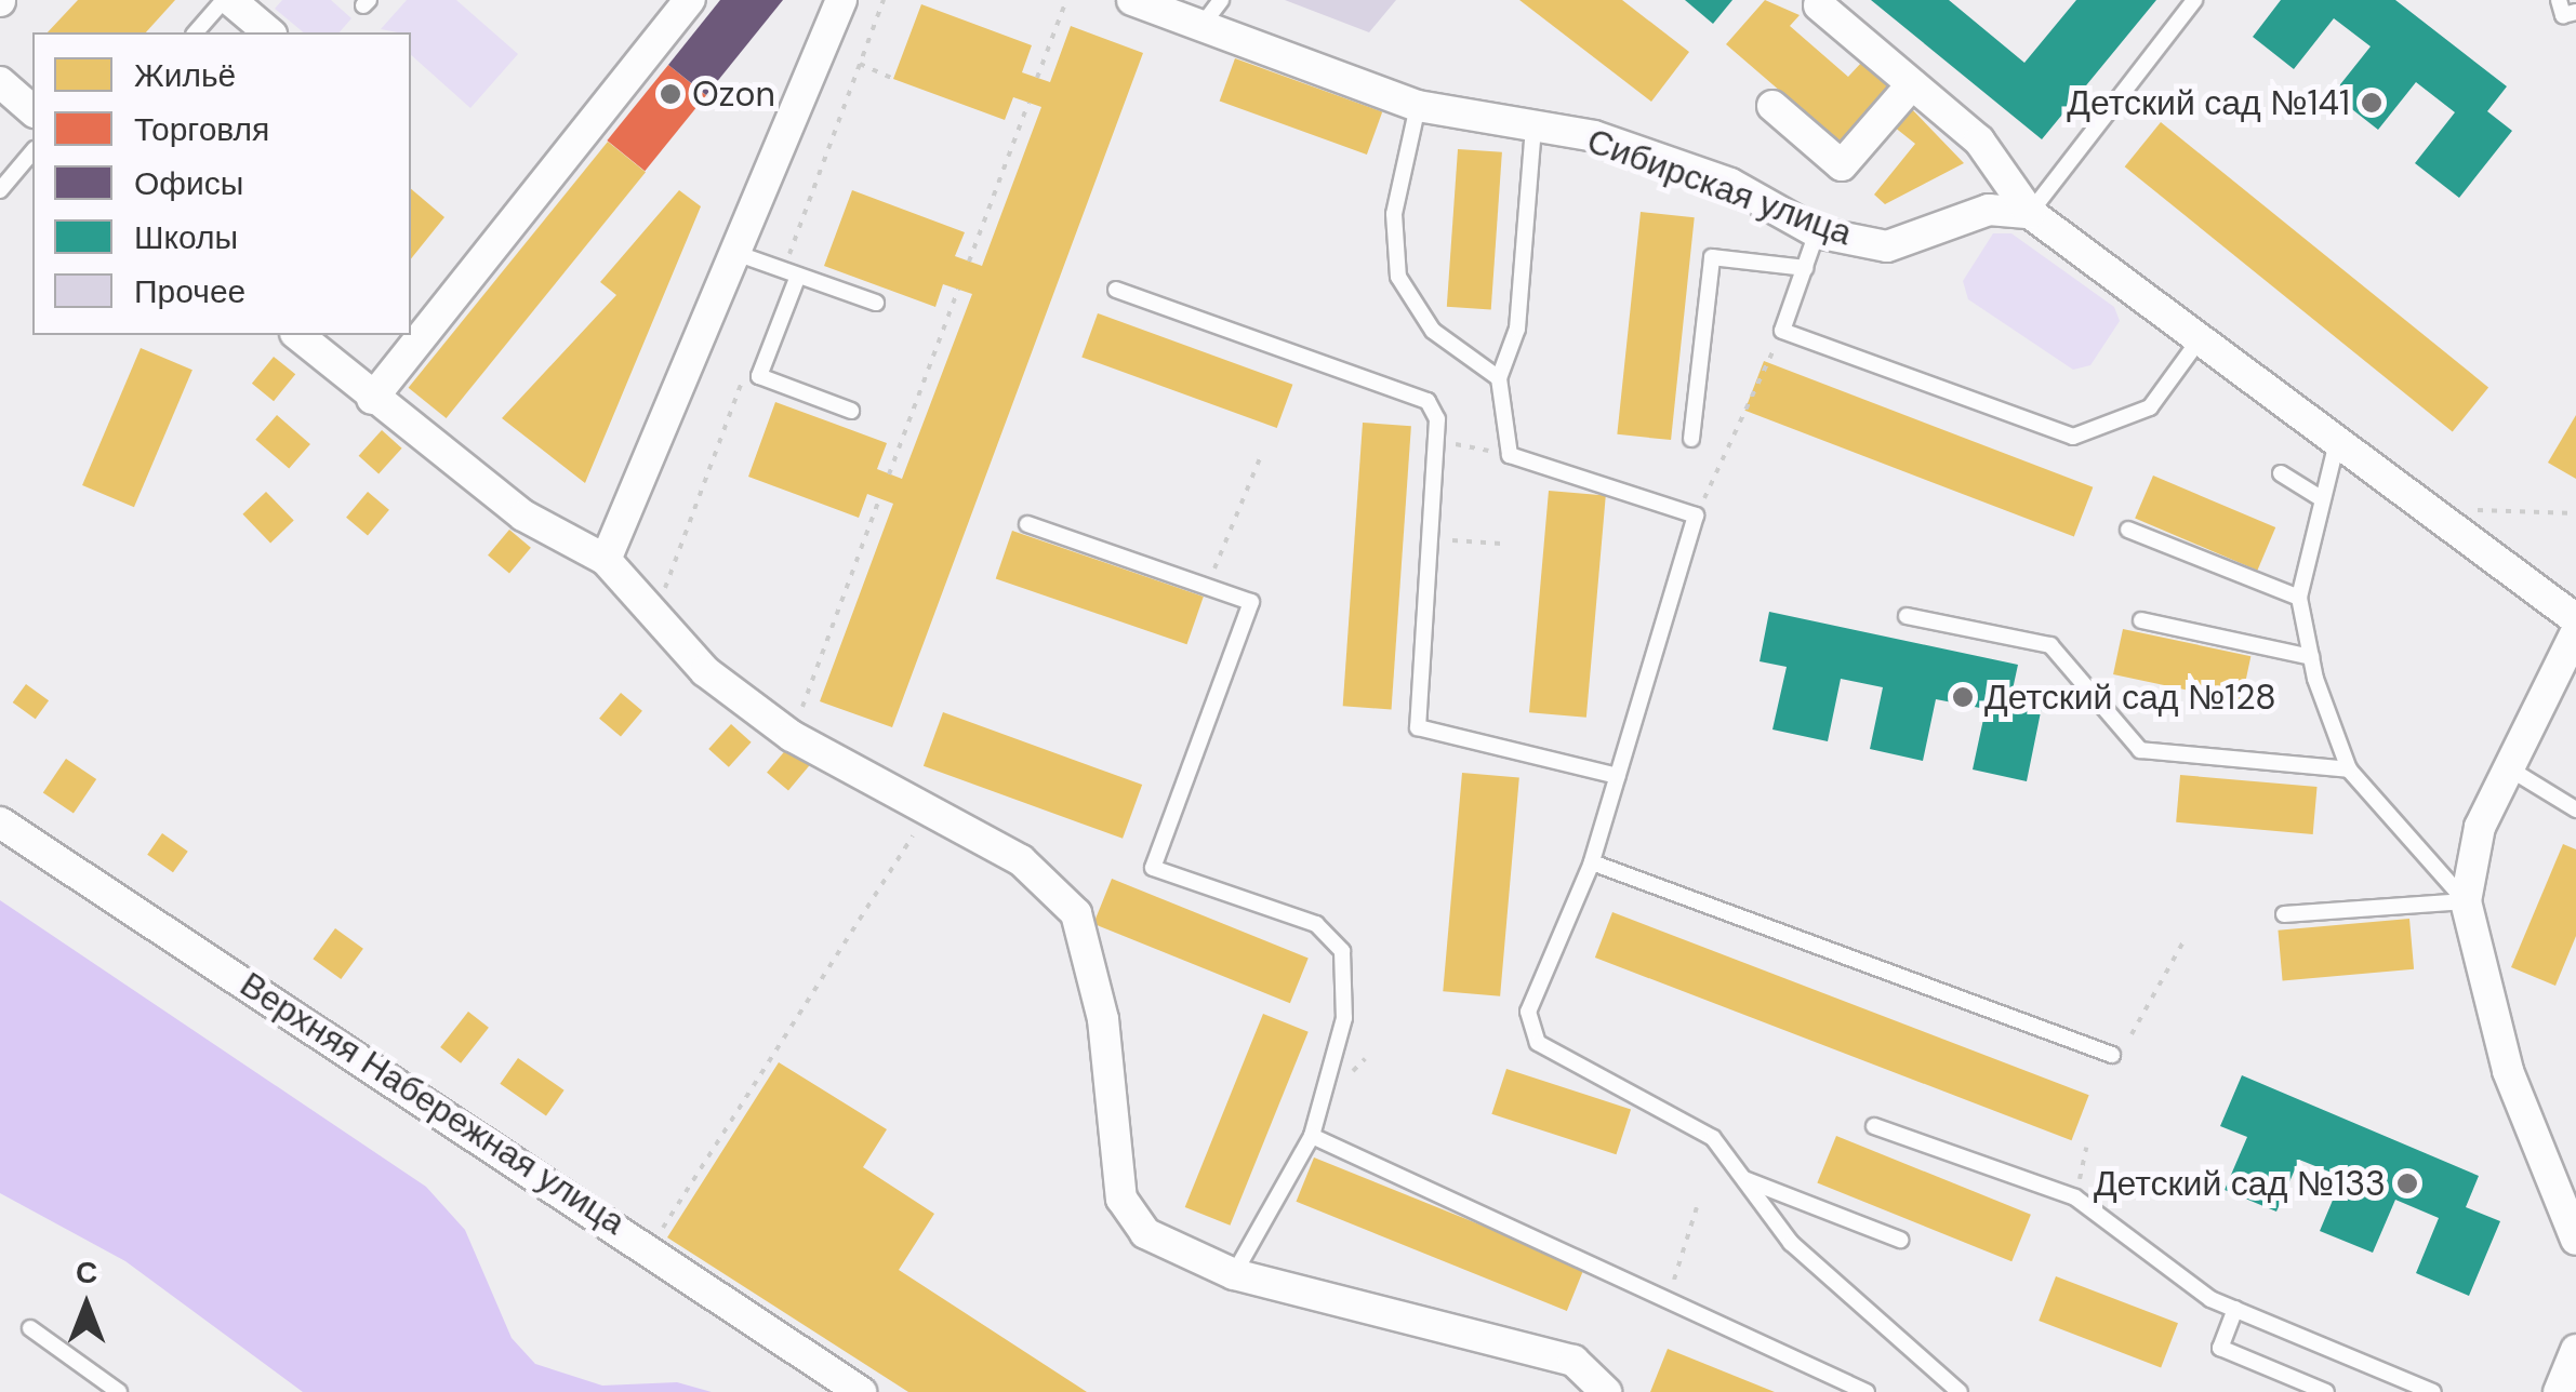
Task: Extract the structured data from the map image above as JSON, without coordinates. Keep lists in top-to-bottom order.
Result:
{
  "streets": {
    "street": ["Сибирская улица", "Верхняя Набережная улица"]
  },
  "places": [
    "Ozon",
    "Детский сад №141",
    "Детский сад №128",
    "Детский сад №133"
  ],
  "legend": [
    "Жильё",
    "Торговля",
    "Офисы",
    "Школы",
    "Прочее"
  ],
  "north": "top"
}
